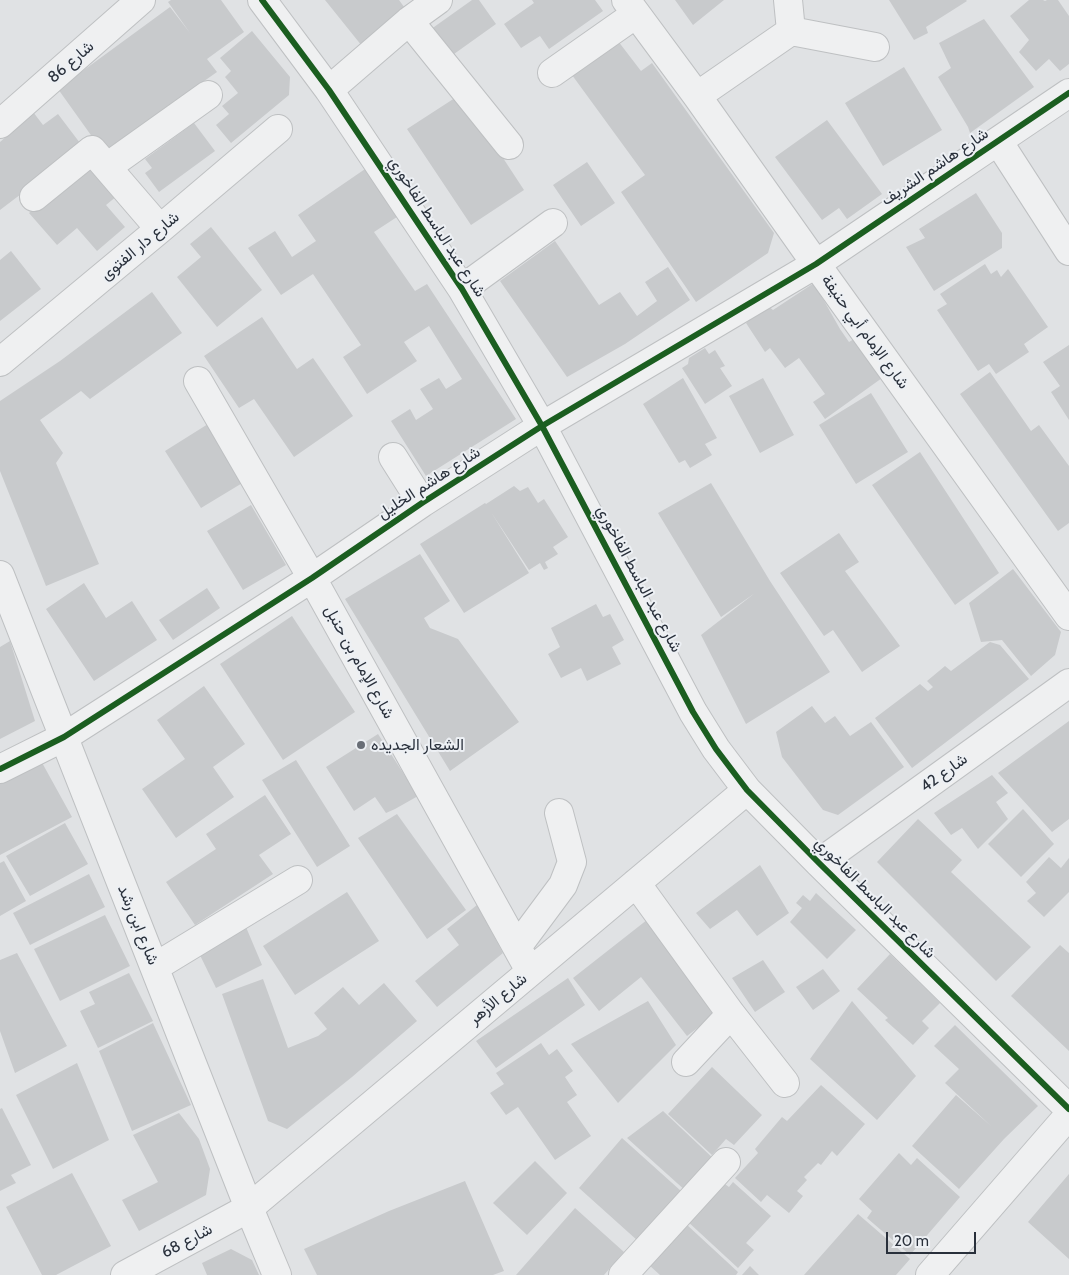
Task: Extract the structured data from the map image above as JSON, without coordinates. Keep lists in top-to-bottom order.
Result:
{
  "streets": {
    "street": [
      "شارع 86",
      "شارع هاشم الشريف",
      "شارع عبد الباسط الفاخوري",
      "شارع دار الفتوى",
      "شارع الإمام أبي حنيفة",
      "شارع هاشم الخليل",
      "شارع الإمام بن حنبل",
      "شارع 42",
      "شارع ابن رشد",
      "شارع الأزهر",
      "شارع 68"
    ]
  },
  "crossings": [
    ["شارع هاشم الشريف", "شارع الإمام أبي حنيفة"],
    ["شارع هاشم الشريف", "شارع هاشم الخليل"],
    ["شارع عبد الباسط الفاخوري", "شارع هاشم الخليل"],
    ["شارع عبد الباسط الفاخوري", "شارع 42"],
    ["شارع عبد الباسط الفاخوري", "شارع الأزهر"],
    ["شارع الإمام أبي حنيفة", "شارع هاشم الخليل"],
    ["شارع هاشم الخليل", "شارع الإمام بن حنبل"],
    ["شارع هاشم الخليل", "شارع ابن رشد"],
    ["شارع الإمام بن حنبل", "شارع الأزهر"],
    ["شارع ابن رشد", "شارع الأزهر"],
    ["شارع ابن رشد", "شارع 68"],
    ["شارع الأزهر", "شارع 68"]
  ],
  "places": ["الشعار الجديده"],
  "scale_bar": "20 m"
}
